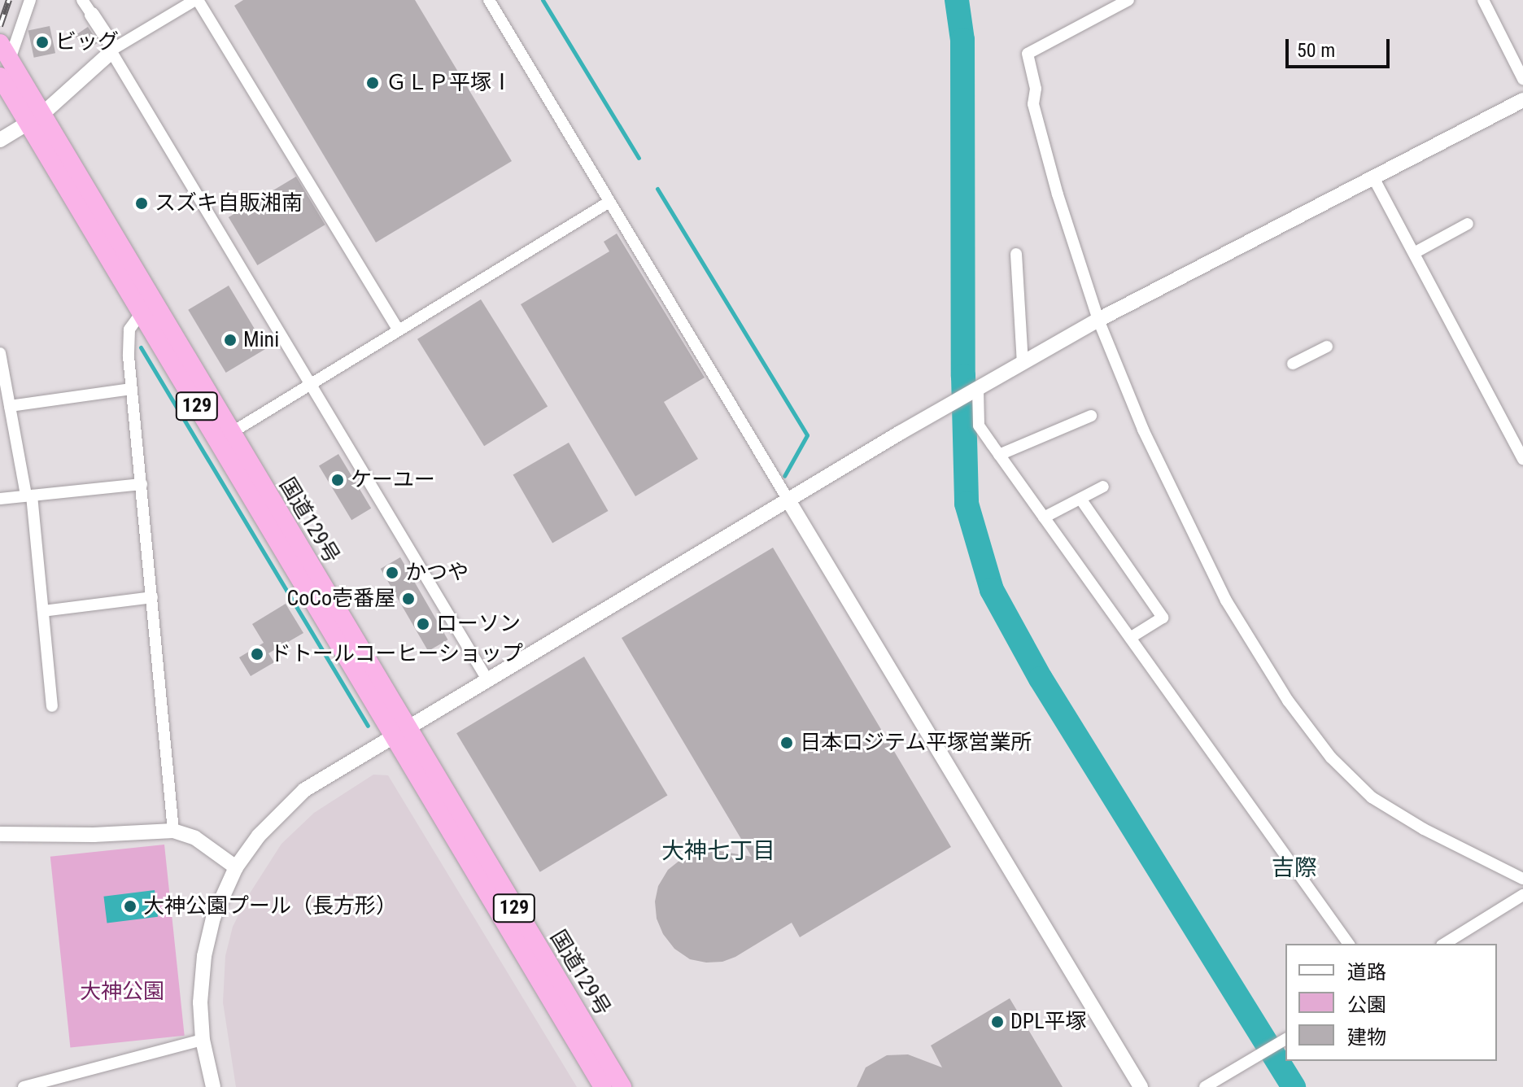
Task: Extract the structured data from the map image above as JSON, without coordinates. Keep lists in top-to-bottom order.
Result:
{
  "streets": {
    "highway": ["129", "国道129号"]
  },
  "districts": ["大神七丁目", "吉際"],
  "parks": ["大神公園"],
  "places": [
    "ビッグ",
    "ＧＬＰ平塚Ⅰ",
    "スズキ自販湘南",
    "Mini",
    "ケーユー",
    "かつや",
    "CoCo壱番屋",
    "ローソン",
    "ドトールコーヒーショップ",
    "日本ロジテム平塚営業所",
    "大神公園プール（長方形）",
    "DPL平塚"
  ],
  "legend": ["道路", "公園", "建物"],
  "scale_bar": "50 m"
}
